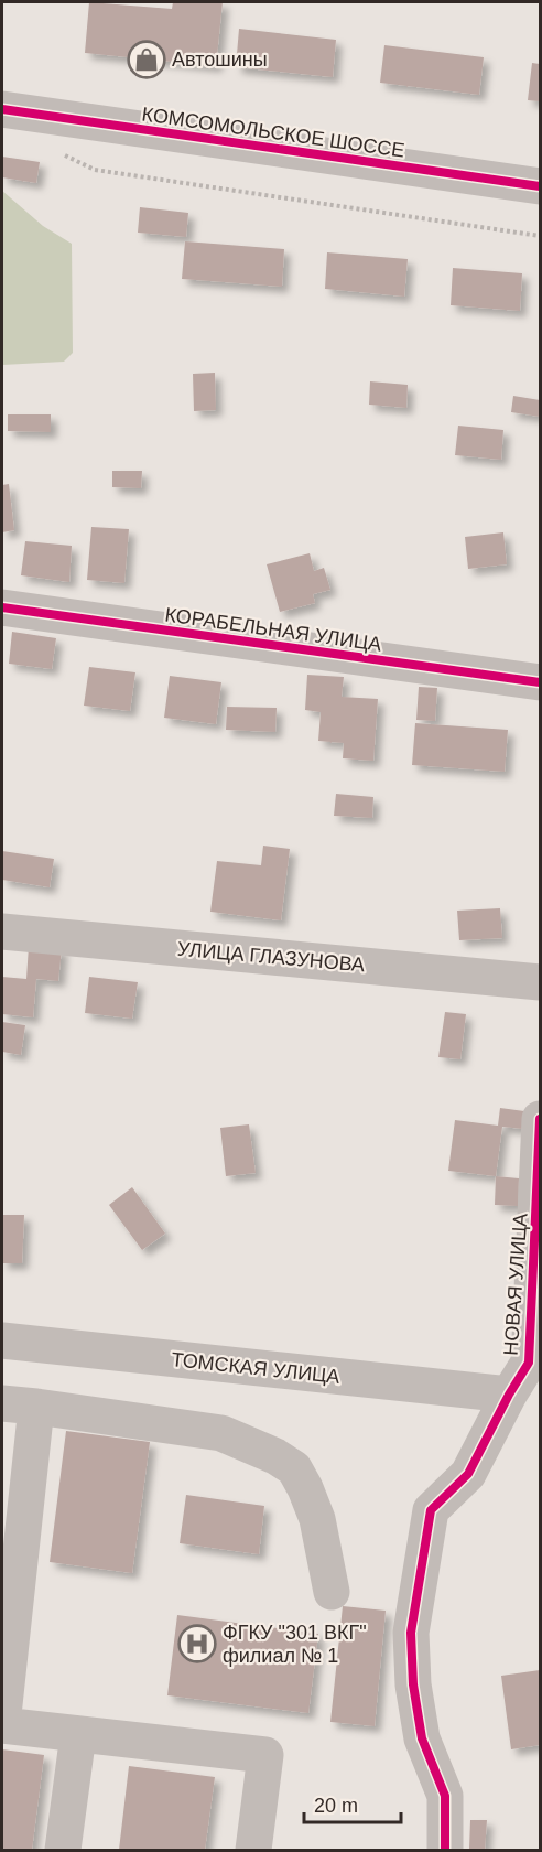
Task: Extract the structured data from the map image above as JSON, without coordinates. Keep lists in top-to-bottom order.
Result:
{
  "streets": {
    "street": [
      "КОМСОМОЛЬСКОЕ ШОССЕ",
      "КОРАБЕЛЬНАЯ УЛИЦА",
      "УЛИЦА ГЛАЗУНОВА",
      "НОВАЯ УЛИЦА",
      "ТОМСКАЯ УЛИЦА"
    ]
  },
  "crossings": [
    ["НОВАЯ УЛИЦА", "ТОМСКАЯ УЛИЦА"]
  ],
  "places": {
    "shop": ["Автошины"],
    "hospital": ["ФГКУ \"301 ВКГ\" филиал № 1"]
  },
  "scale_bar": "20 m"
}
